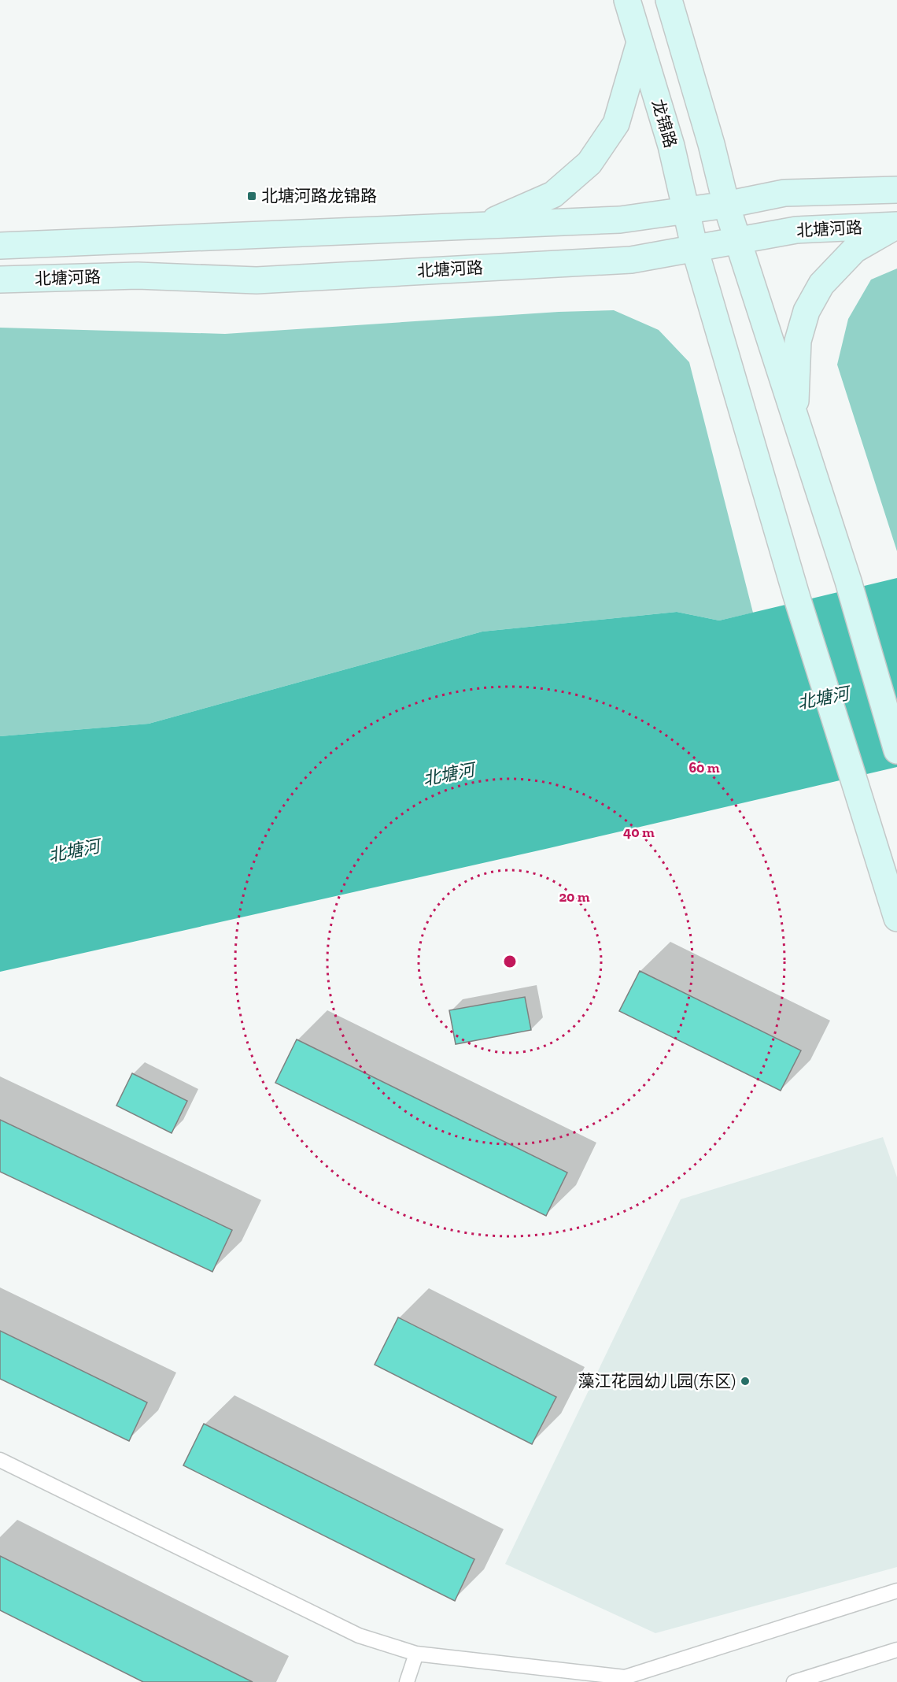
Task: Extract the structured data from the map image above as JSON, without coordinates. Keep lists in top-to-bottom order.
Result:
{
  "streets": {
    "main road": ["龙锦路", "北塘河路"]
  },
  "crossings": [
    ["龙锦路", "北塘河路"]
  ],
  "water": ["北塘河"],
  "places": {
    "transit": ["北塘河路龙锦路"],
    "other": ["藻江花园幼儿园(东区)"]
  },
  "rings": ["60 m", "40 m", "20 m"]
}
